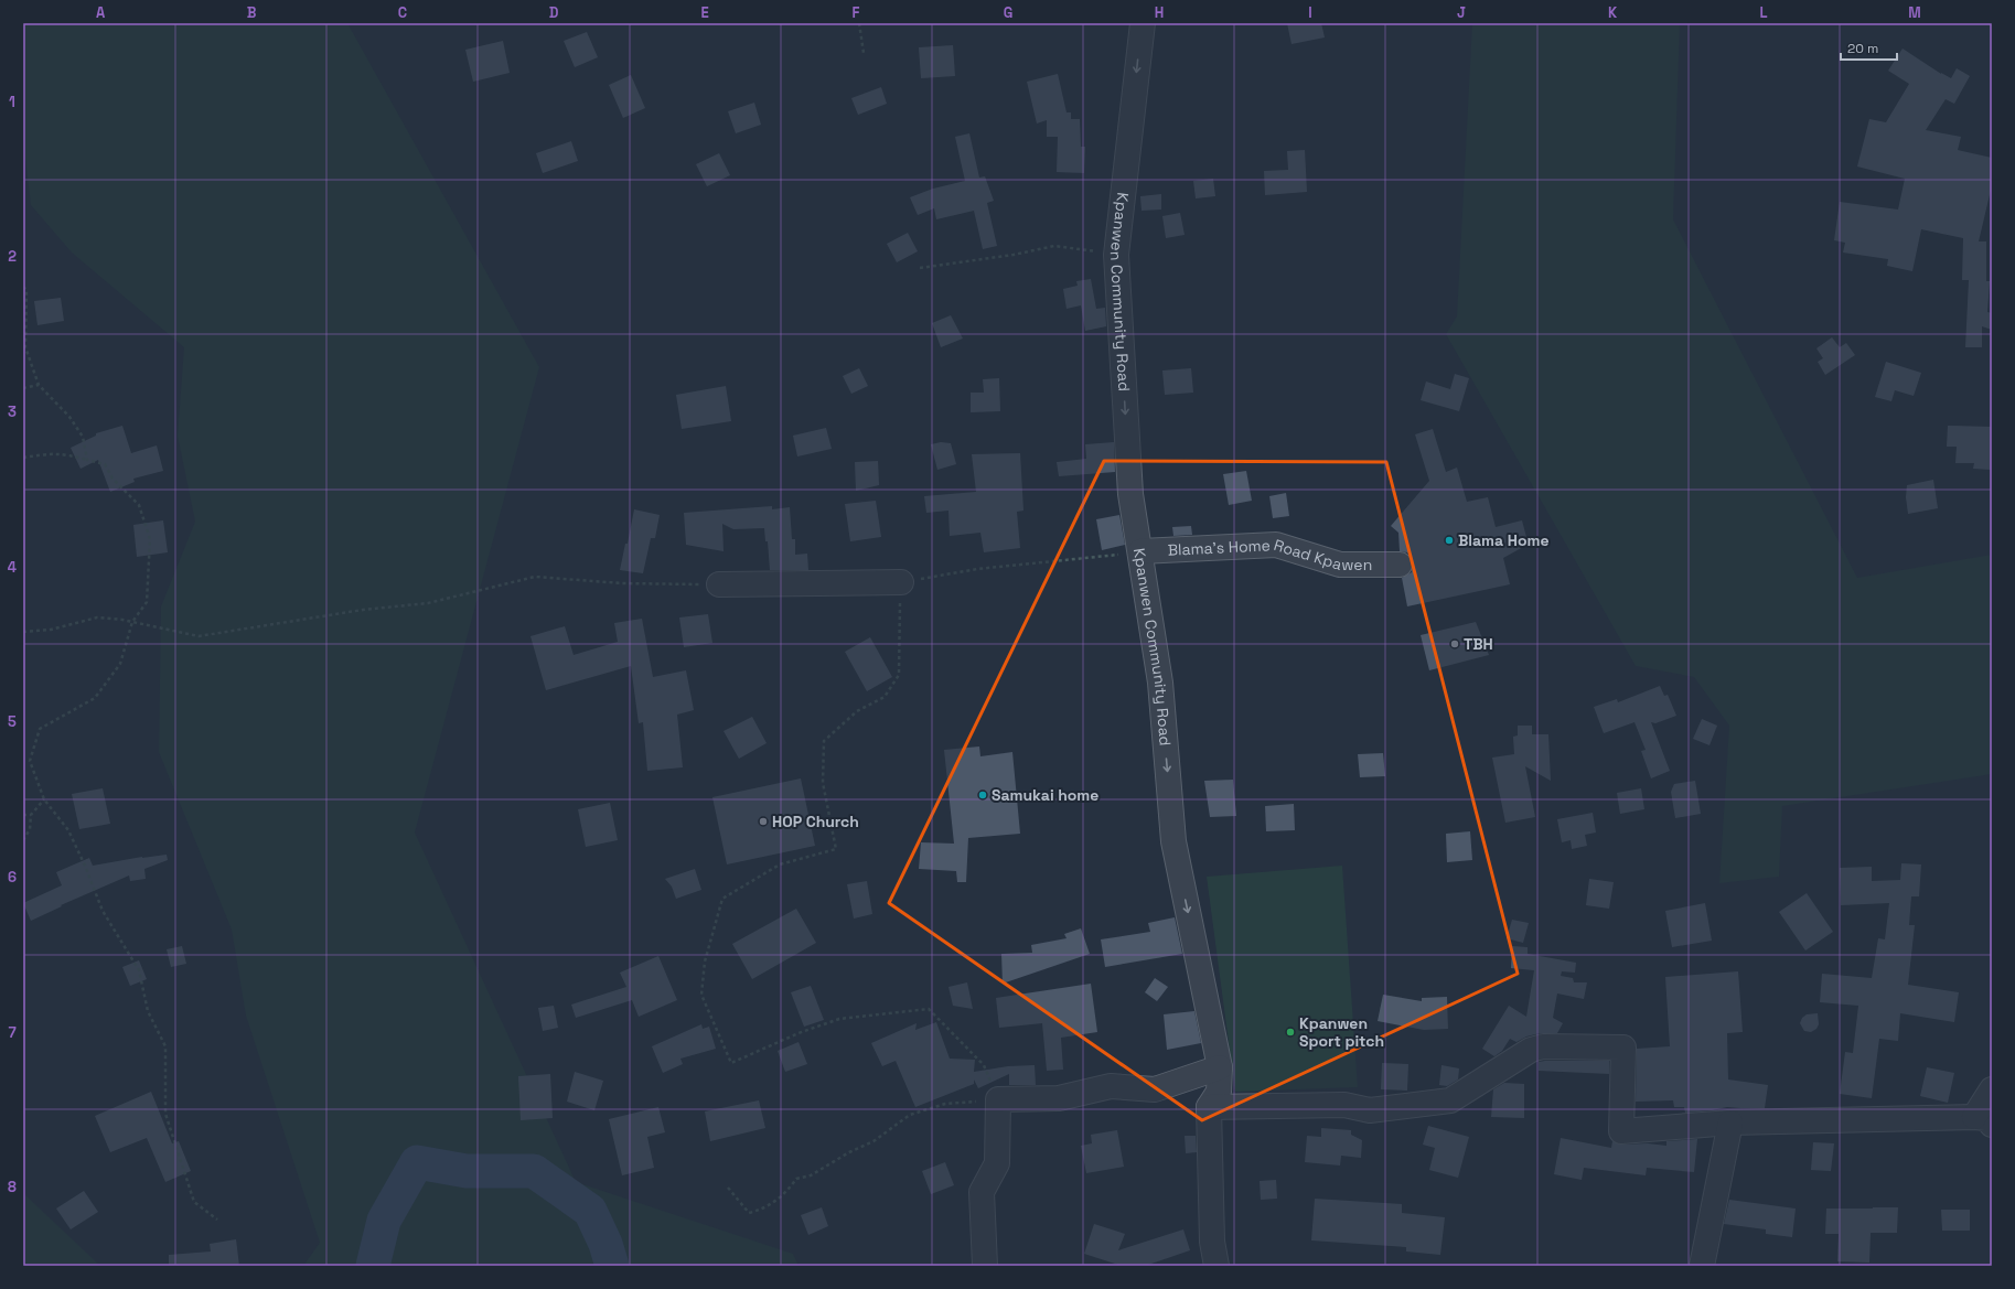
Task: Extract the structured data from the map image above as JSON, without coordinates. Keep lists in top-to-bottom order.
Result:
{
  "streets": {
    "street": ["Kpanwen Community Road", "Blama's Home Road Kpawen"]
  },
  "crossings": [
    ["Kpanwen Community Road", "Blama's Home Road Kpawen"]
  ],
  "one_way": ["Kpanwen Community Road"],
  "places": [
    "Blama Home",
    "TBH",
    "Samukai home",
    "HOP Church",
    "Kpanwen Sport pitch"
  ],
  "scale_bar": "20 m",
  "grid": {
    "columns": [
      "A",
      "B",
      "C",
      "D",
      "E",
      "F",
      "G",
      "H",
      "I",
      "J",
      "K",
      "L",
      "M"
    ],
    "rows": [
      "1",
      "2",
      "3",
      "4",
      "5",
      "6",
      "7",
      "8"
    ]
  }
}
